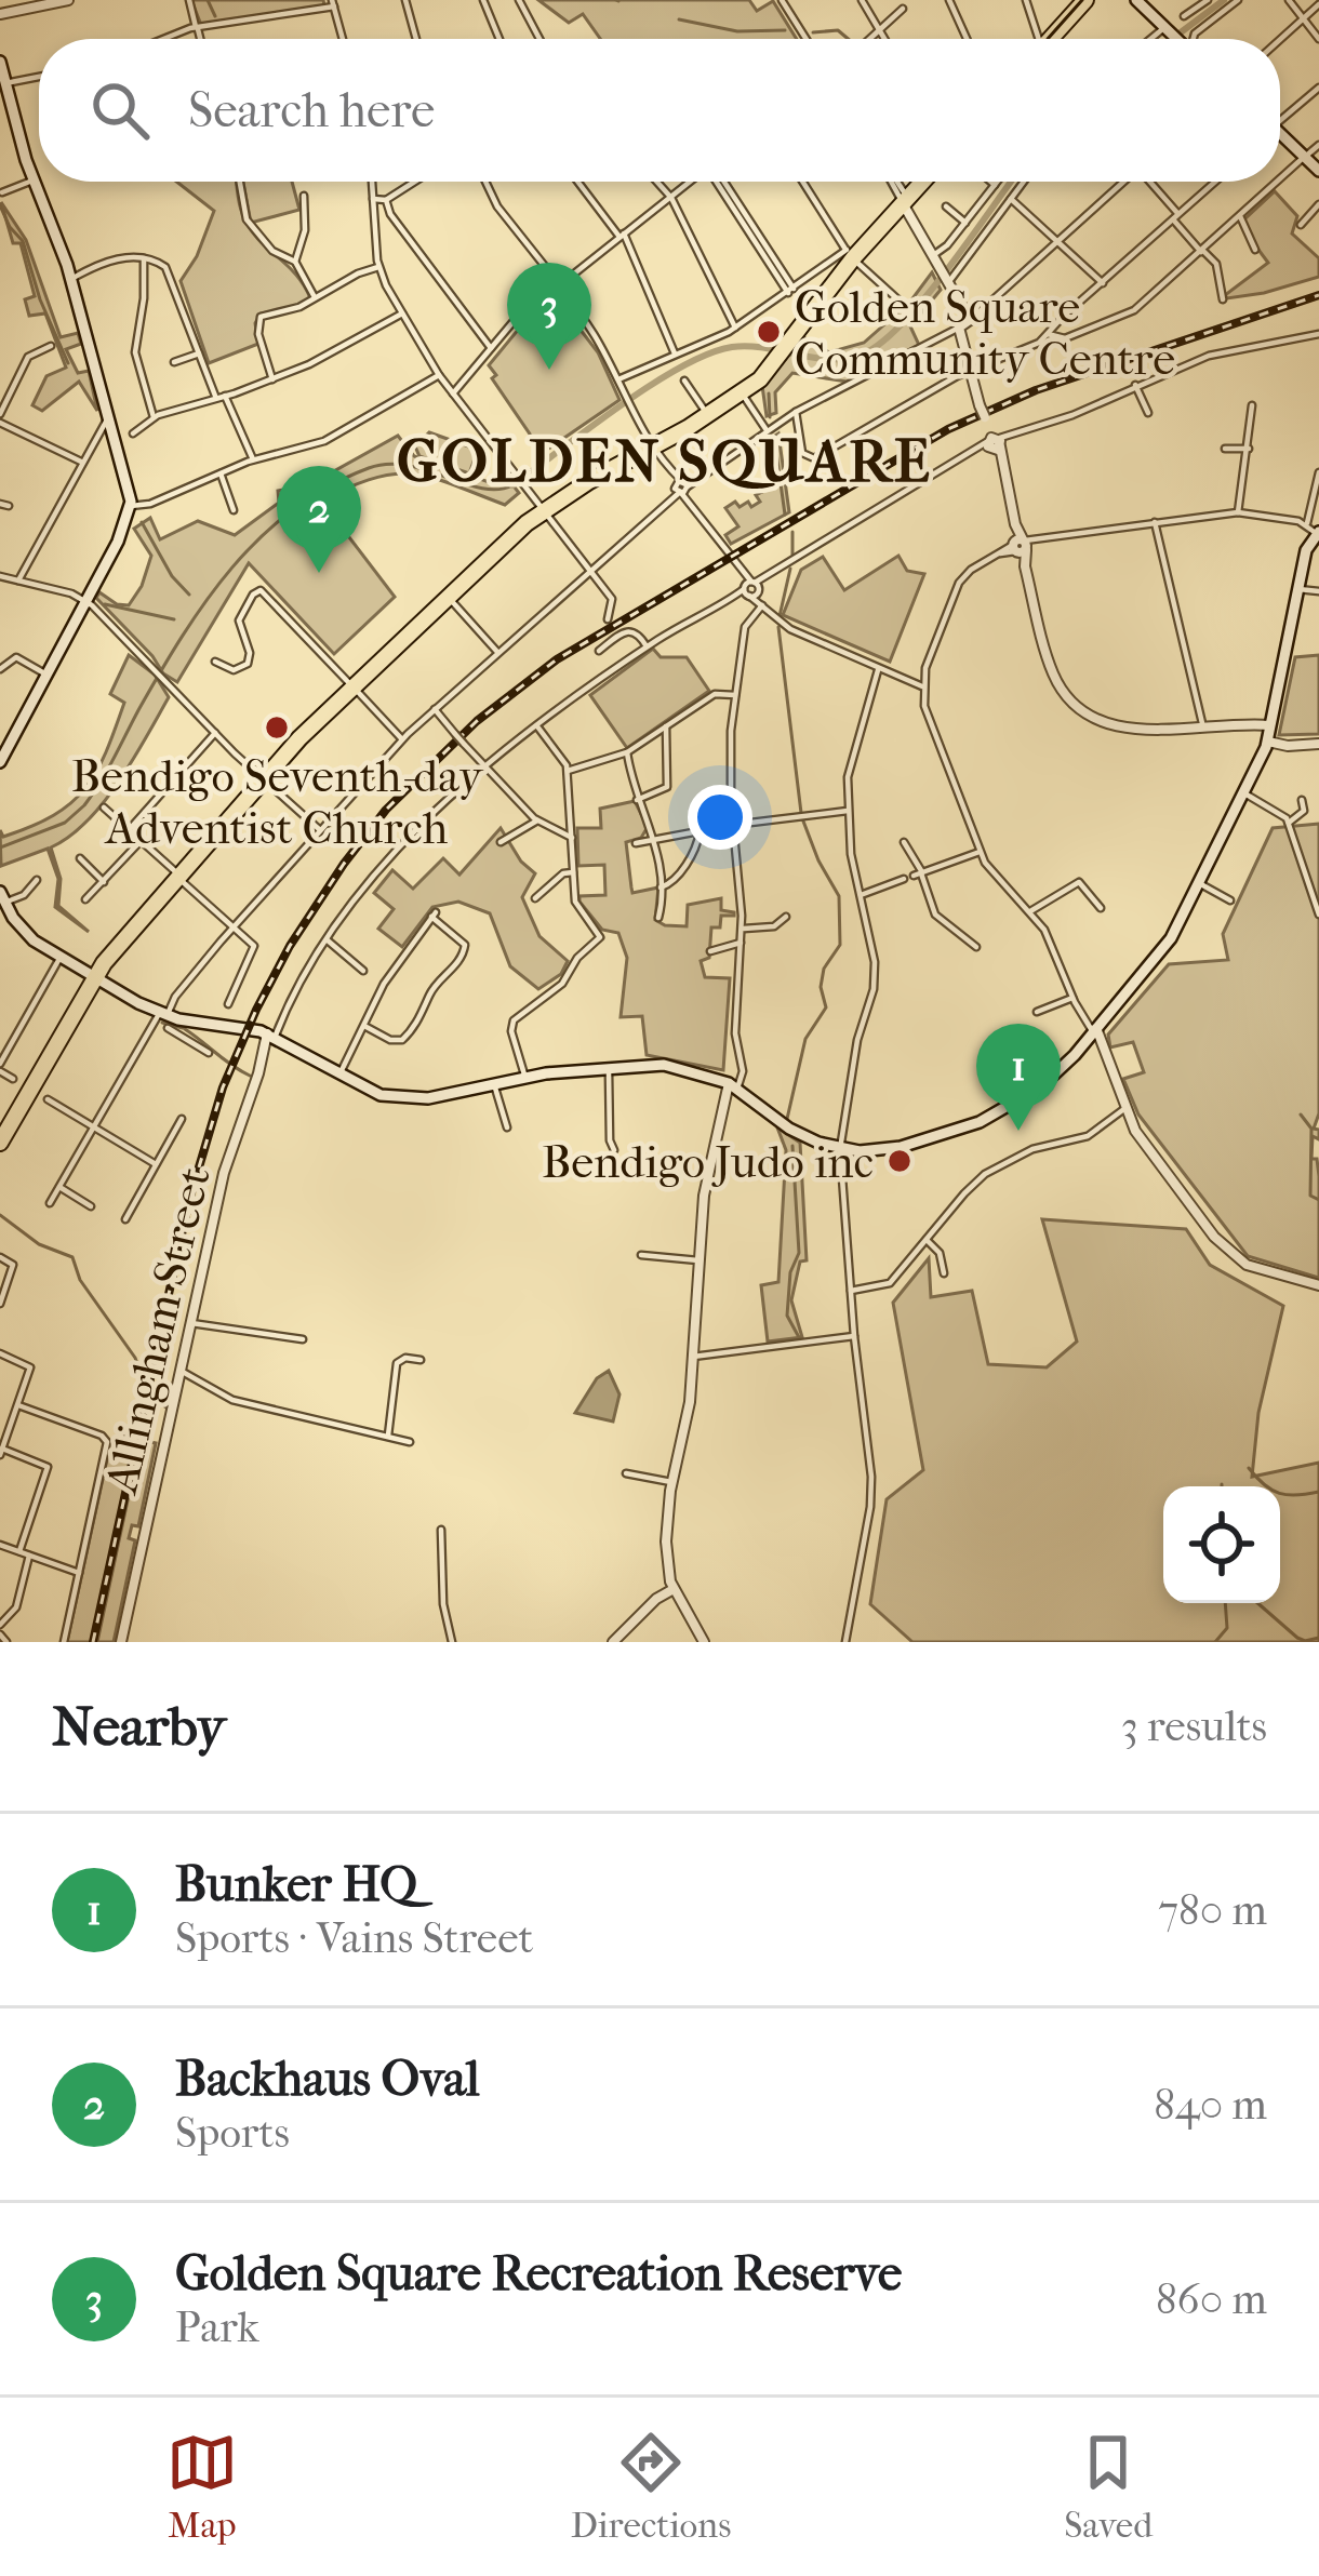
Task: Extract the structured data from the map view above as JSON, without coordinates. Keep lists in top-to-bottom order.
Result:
{
  "streets": {
    "street": ["Allingham Street"]
  },
  "districts": ["GOLDEN SQUARE"],
  "places": ["Golden Square Community Centre", "Bendigo Seventh-day Adventist Church", "Bendigo Judo inc"],
  "page": {
    "search": "Search here",
    "pins": ["3", "2", "1"],
    "heading": ["Nearby", "3 results"],
    "list": [
      {
        "mark": "1",
        "name": "Bunker HQ",
        "note": "Sports · Vains Street",
        "value": "780 m"
      },
      {
        "mark": "2",
        "name": "Backhaus Oval",
        "note": "Sports",
        "value": "840 m"
      },
      {
        "mark": "3",
        "name": "Golden Square Recreation Reserve",
        "note": "Park",
        "value": "860 m"
      }
    ],
    "nav": ["Map", "Directions", "Saved"]
  }
}
